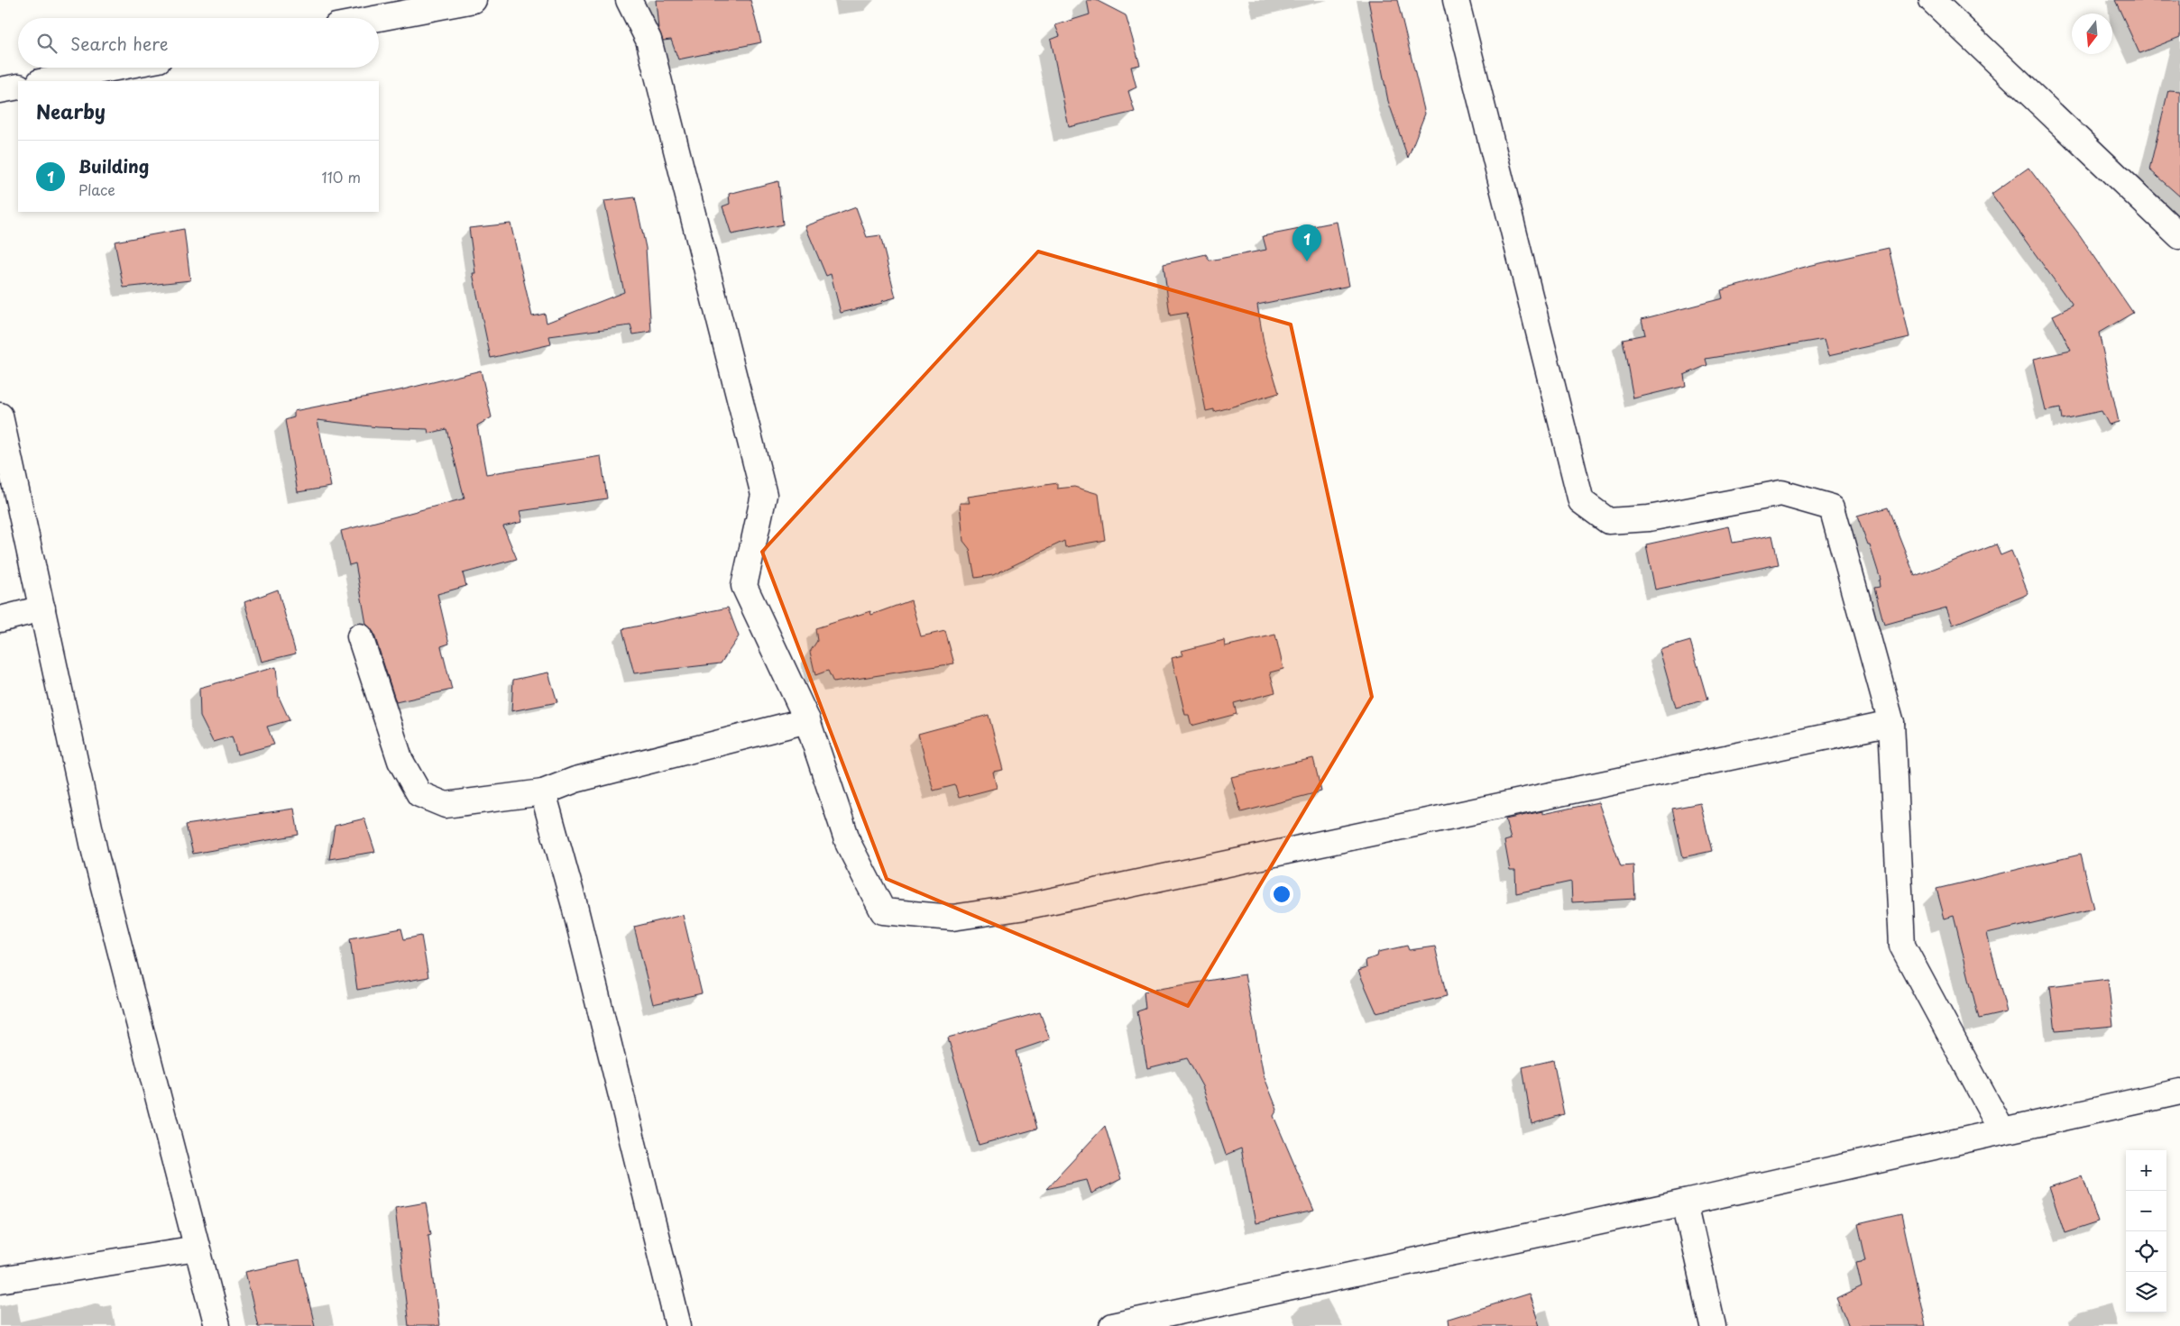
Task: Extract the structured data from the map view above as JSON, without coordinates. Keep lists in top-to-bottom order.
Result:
{
  "north": "bottom",
  "page": {
    "search": "Search here",
    "heading": "Nearby",
    "list": [
      {
        "mark": "1",
        "name": "Building",
        "note": "Place",
        "value": "110 m"
      }
    ],
    "pins": "1",
    "map_buttons": ["+", "−"]
  }
}
